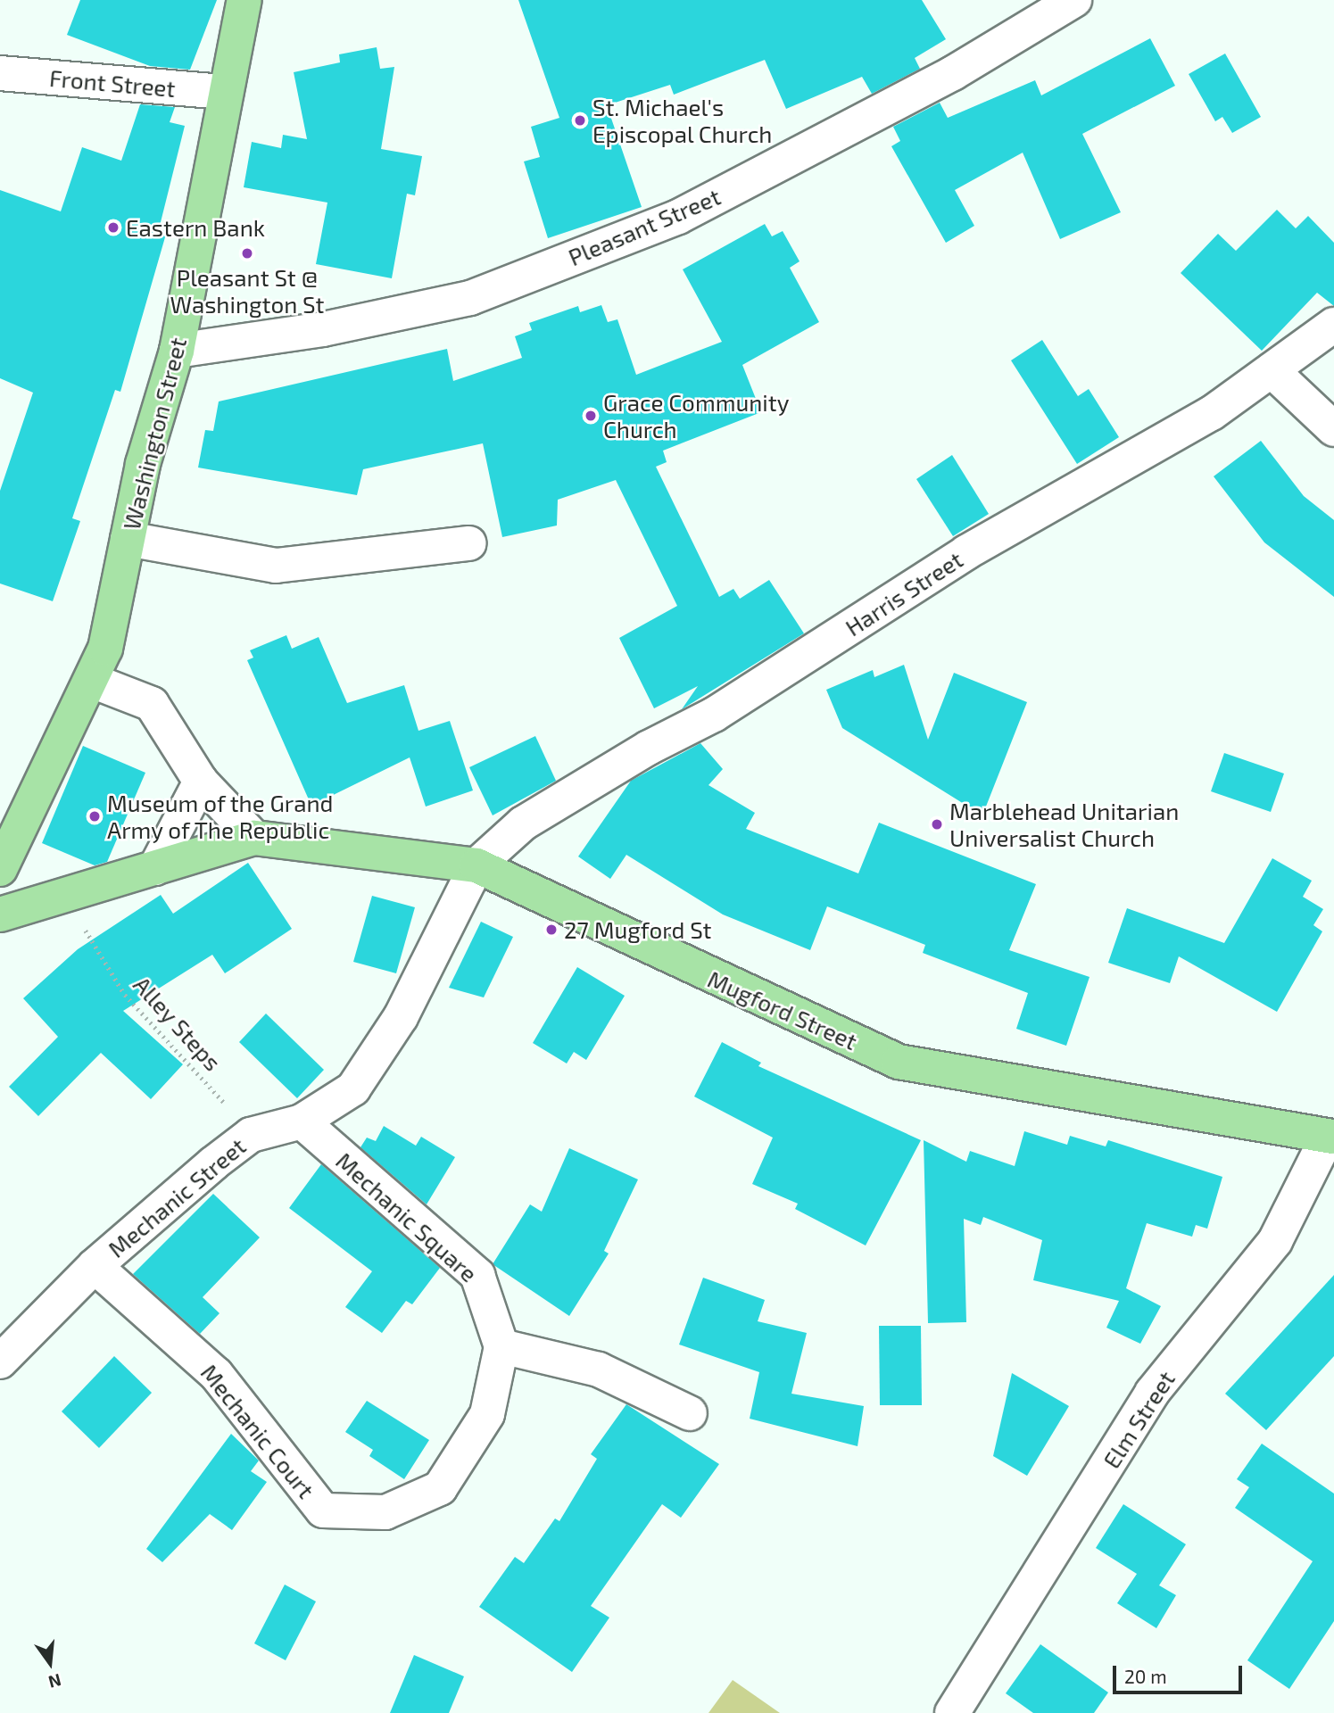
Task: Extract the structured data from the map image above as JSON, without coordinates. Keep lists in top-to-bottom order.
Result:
{
  "streets": {
    "main road": ["Washington Street", "Mugford Street"],
    "street": [
      "Front Street",
      "Pleasant Street",
      "Harris Street",
      "Mechanic Street",
      "Mechanic Square",
      "Elm Street",
      "Mechanic Court"
    ],
    "path": ["Alley Steps"]
  },
  "crossings": [
    ["Front Street", "Washington Street"],
    ["Pleasant Street", "Washington Street"],
    ["Harris Street", "Mugford Street"],
    ["Harris Street", "Mechanic Street"],
    ["Mugford Street", "Mechanic Street"],
    ["Mugford Street", "Elm Street"],
    ["Alley Steps", "Mechanic Street"],
    ["Mechanic Street", "Mechanic Square"],
    ["Mechanic Street", "Mechanic Court"],
    ["Mechanic Square", "Mechanic Court"]
  ],
  "places": [
    "St. Michael's Episcopal Church",
    "Eastern Bank",
    "Pleasant St @ Washington St",
    "Grace Community Church",
    "Museum of the Grand Army of The Republic",
    "Marblehead Unitarian Universalist Church",
    "27 Mugford St"
  ],
  "scale_bar": "20 m",
  "north": "bottom"
}
